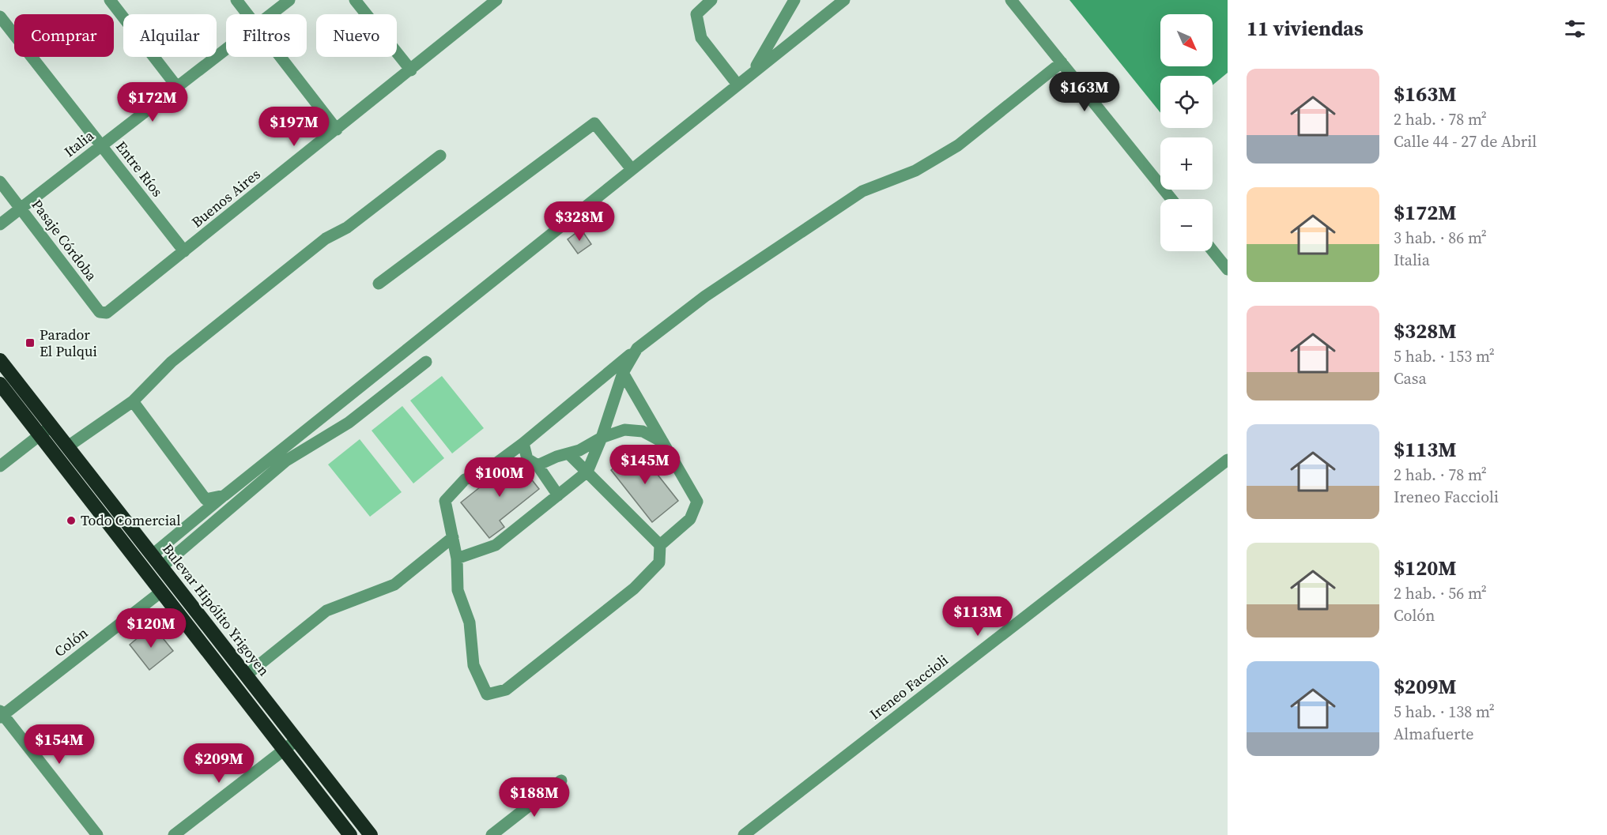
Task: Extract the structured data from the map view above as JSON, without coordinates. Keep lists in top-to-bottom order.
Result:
{
  "streets": {
    "highway": ["Bulevar Hipólito Yrigoyen"],
    "street": [
      "Italia",
      "Entre Ríos",
      "Buenos Aires",
      "Pasaje Córdoba",
      "Colón",
      "Ireneo Faccioli"
    ]
  },
  "crossings": [
    ["Italia", "Entre Ríos"],
    ["Italia", "Pasaje Córdoba"],
    ["Entre Ríos", "Buenos Aires"],
    ["Buenos Aires", "Pasaje Córdoba"]
  ],
  "places": {
    "transit": ["Parador El Pulqui"],
    "other": ["Todo Comercial"]
  },
  "north": "bottom right",
  "page": {
    "heading": "11 viviendas",
    "map_buttons": ["+", "−"],
    "chip": [
      "Comprar",
      "Alquilar",
      "Filtros",
      "Nuevo"
    ],
    "list": [
      {
        "name": "$163M",
        "note": "2 hab. · 78 m² · Calle 44 - 27 de Abril"
      },
      {
        "name": "$172M",
        "note": "3 hab. · 86 m² · Italia"
      },
      {
        "name": "$328M",
        "note": "5 hab. · 153 m² · Casa"
      },
      {
        "name": "$113M",
        "note": "2 hab. · 78 m² · Ireneo Faccioli"
      },
      {
        "name": "$120M",
        "note": "2 hab. · 56 m² · Colón"
      },
      {
        "name": "$209M",
        "note": "5 hab. · 138 m² · Almafuerte"
      }
    ],
    "price": [
      "$163M",
      "$172M",
      "$197M",
      "$328M",
      "$145M",
      "$100M",
      "$113M",
      "$120M",
      "$154M",
      "$209M",
      "$188M"
    ]
  }
}
